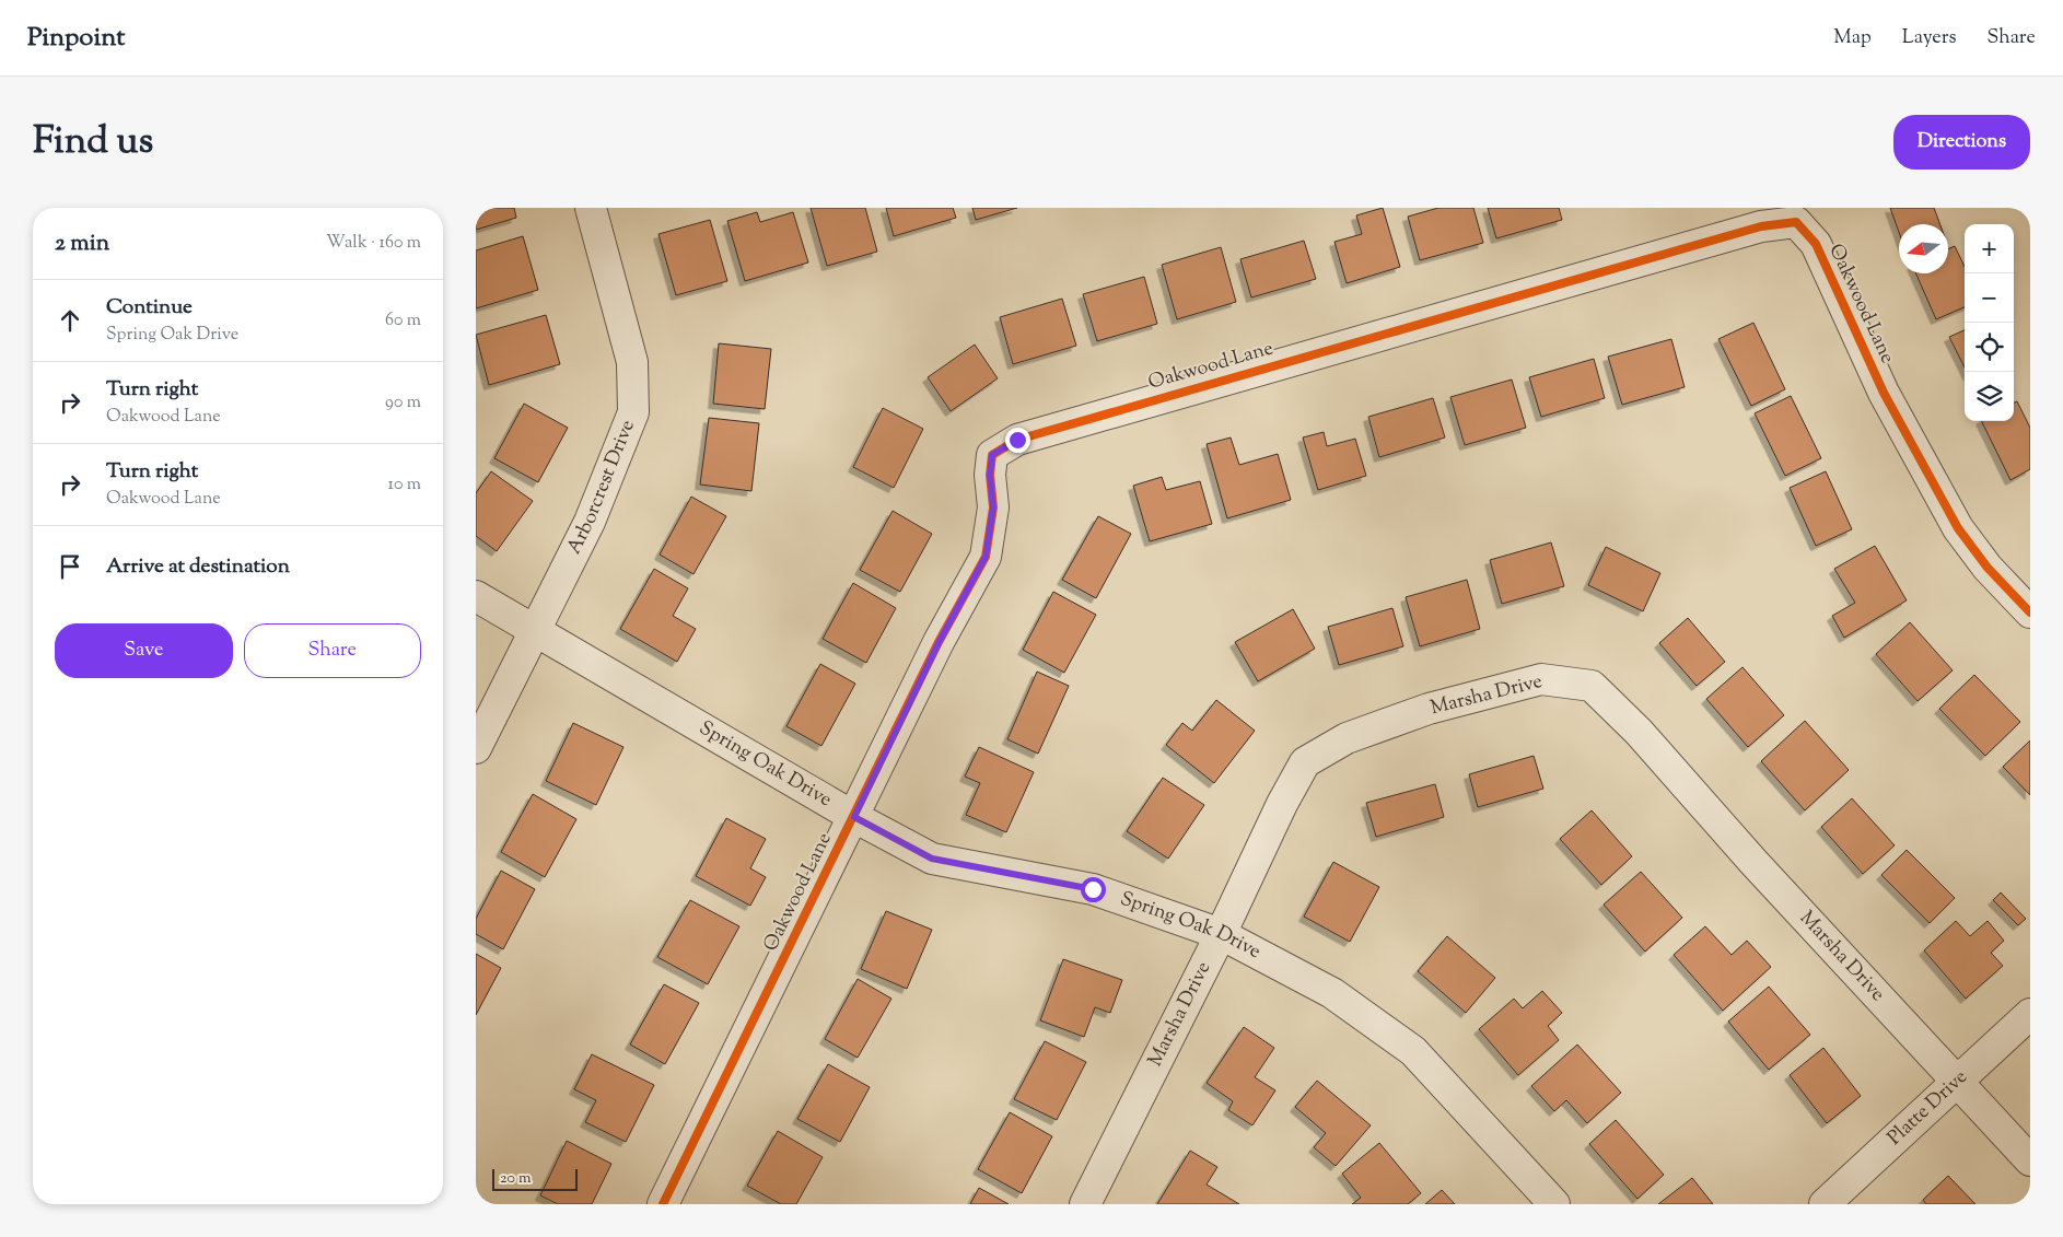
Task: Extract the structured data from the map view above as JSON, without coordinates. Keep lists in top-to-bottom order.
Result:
{
  "streets": {
    "street": [
      "Oakwood Lane",
      "Arborcrest Drive",
      "Marsha Drive",
      "Spring Oak Drive",
      "Platte Drive"
    ]
  },
  "crossings": [
    ["Oakwood Lane", "Spring Oak Drive"],
    ["Arborcrest Drive", "Spring Oak Drive"],
    ["Marsha Drive", "Spring Oak Drive"],
    ["Marsha Drive", "Platte Drive"]
  ],
  "scale_bar": "20 m",
  "north": "left",
  "page": {
    "header": "Pinpoint",
    "nav": ["Map", "Layers", "Share"],
    "title": "Find us",
    "buttons": [
      "Directions",
      ["Save", "Share"]
    ],
    "heading": ["2 min", "Walk · 160 m"],
    "map_buttons": ["+", "−"],
    "list": [
      ["Continue", "Spring Oak Drive", "60 m"],
      ["Turn right", "Oakwood Lane", "90 m"],
      ["Turn right", "Oakwood Lane", "10 m"],
      "Arrive at destination"
    ],
    "scale": "20 m"
  }
}
